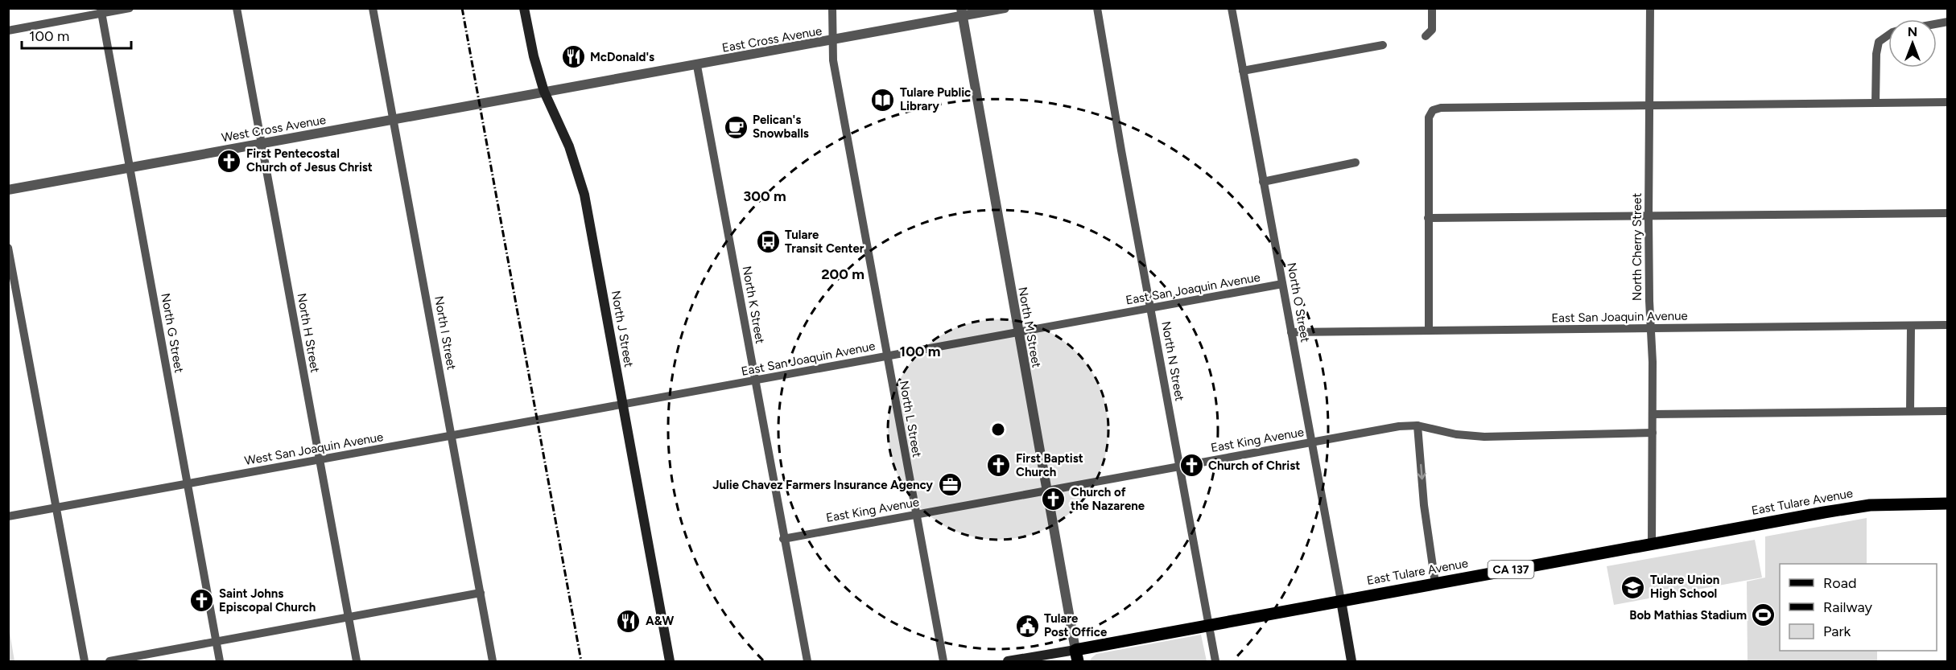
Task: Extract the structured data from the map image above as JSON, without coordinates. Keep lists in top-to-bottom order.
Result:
{
  "streets": {
    "main road": ["North J Street", "East Tulare Avenue", "CA 137"],
    "street": [
      "East Cross Avenue",
      "West Cross Avenue",
      "North Cherry Street",
      "East San Joaquin Avenue",
      "North O Street",
      "North K Street",
      "North M Street",
      "North G Street",
      "North H Street",
      "North I Street",
      "North N Street",
      "North L Street",
      "East King Avenue",
      "West San Joaquin Avenue"
    ]
  },
  "crossings": [
    ["East Cross Avenue", "West Cross Avenue"],
    ["East Cross Avenue", "North K Street"],
    ["East Cross Avenue", "North M Street"],
    ["East Cross Avenue", "North J Street"],
    ["East Cross Avenue", "North L Street"],
    ["West Cross Avenue", "North J Street"],
    ["West Cross Avenue", "North G Street"],
    ["West Cross Avenue", "North H Street"],
    ["West Cross Avenue", "North I Street"],
    ["North Cherry Street", "East San Joaquin Avenue"],
    ["North Cherry Street", "East King Avenue"],
    ["North Cherry Street", "East Tulare Avenue"],
    ["East San Joaquin Avenue", "North O Street"],
    ["East San Joaquin Avenue", "North K Street"],
    ["East San Joaquin Avenue", "North M Street"],
    ["East San Joaquin Avenue", "North J Street"],
    ["East San Joaquin Avenue", "North N Street"],
    ["East San Joaquin Avenue", "North L Street"],
    ["East San Joaquin Avenue", "West San Joaquin Avenue"],
    ["North O Street", "East King Avenue"],
    ["North O Street", "East Tulare Avenue"],
    ["North K Street", "East King Avenue"],
    ["North M Street", "East King Avenue"],
    ["North M Street", "East Tulare Avenue"],
    ["North J Street", "West San Joaquin Avenue"],
    ["North G Street", "West San Joaquin Avenue"],
    ["North H Street", "West San Joaquin Avenue"],
    ["North I Street", "West San Joaquin Avenue"],
    ["North N Street", "East King Avenue"],
    ["North N Street", "East Tulare Avenue"],
    ["North L Street", "East King Avenue"]
  ],
  "places": {
    "restaurant": ["McDonald's", "A&W"],
    "library": ["Tulare Public Library"],
    "cafe": ["Pelican's Snowballs"],
    "church": [
      "First Pentecostal Church of Jesus Christ",
      "First Baptist Church",
      "Church of Christ",
      "Church of the Nazarene",
      "Saint Johns Episcopal Church"
    ],
    "bus stop": ["Tulare Transit Center"],
    "office": ["Julie Chavez Farmers Insurance Agency"],
    "school or university": ["Tulare Union High School"],
    "sports": ["Bob Mathias Stadium"],
    "public building": ["Tulare Post Office"]
  },
  "legend": ["Road", "Railway", "Park"],
  "scale_bar": "100 m",
  "north": "top",
  "rings": ["300 m", "200 m", "100 m"]
}
